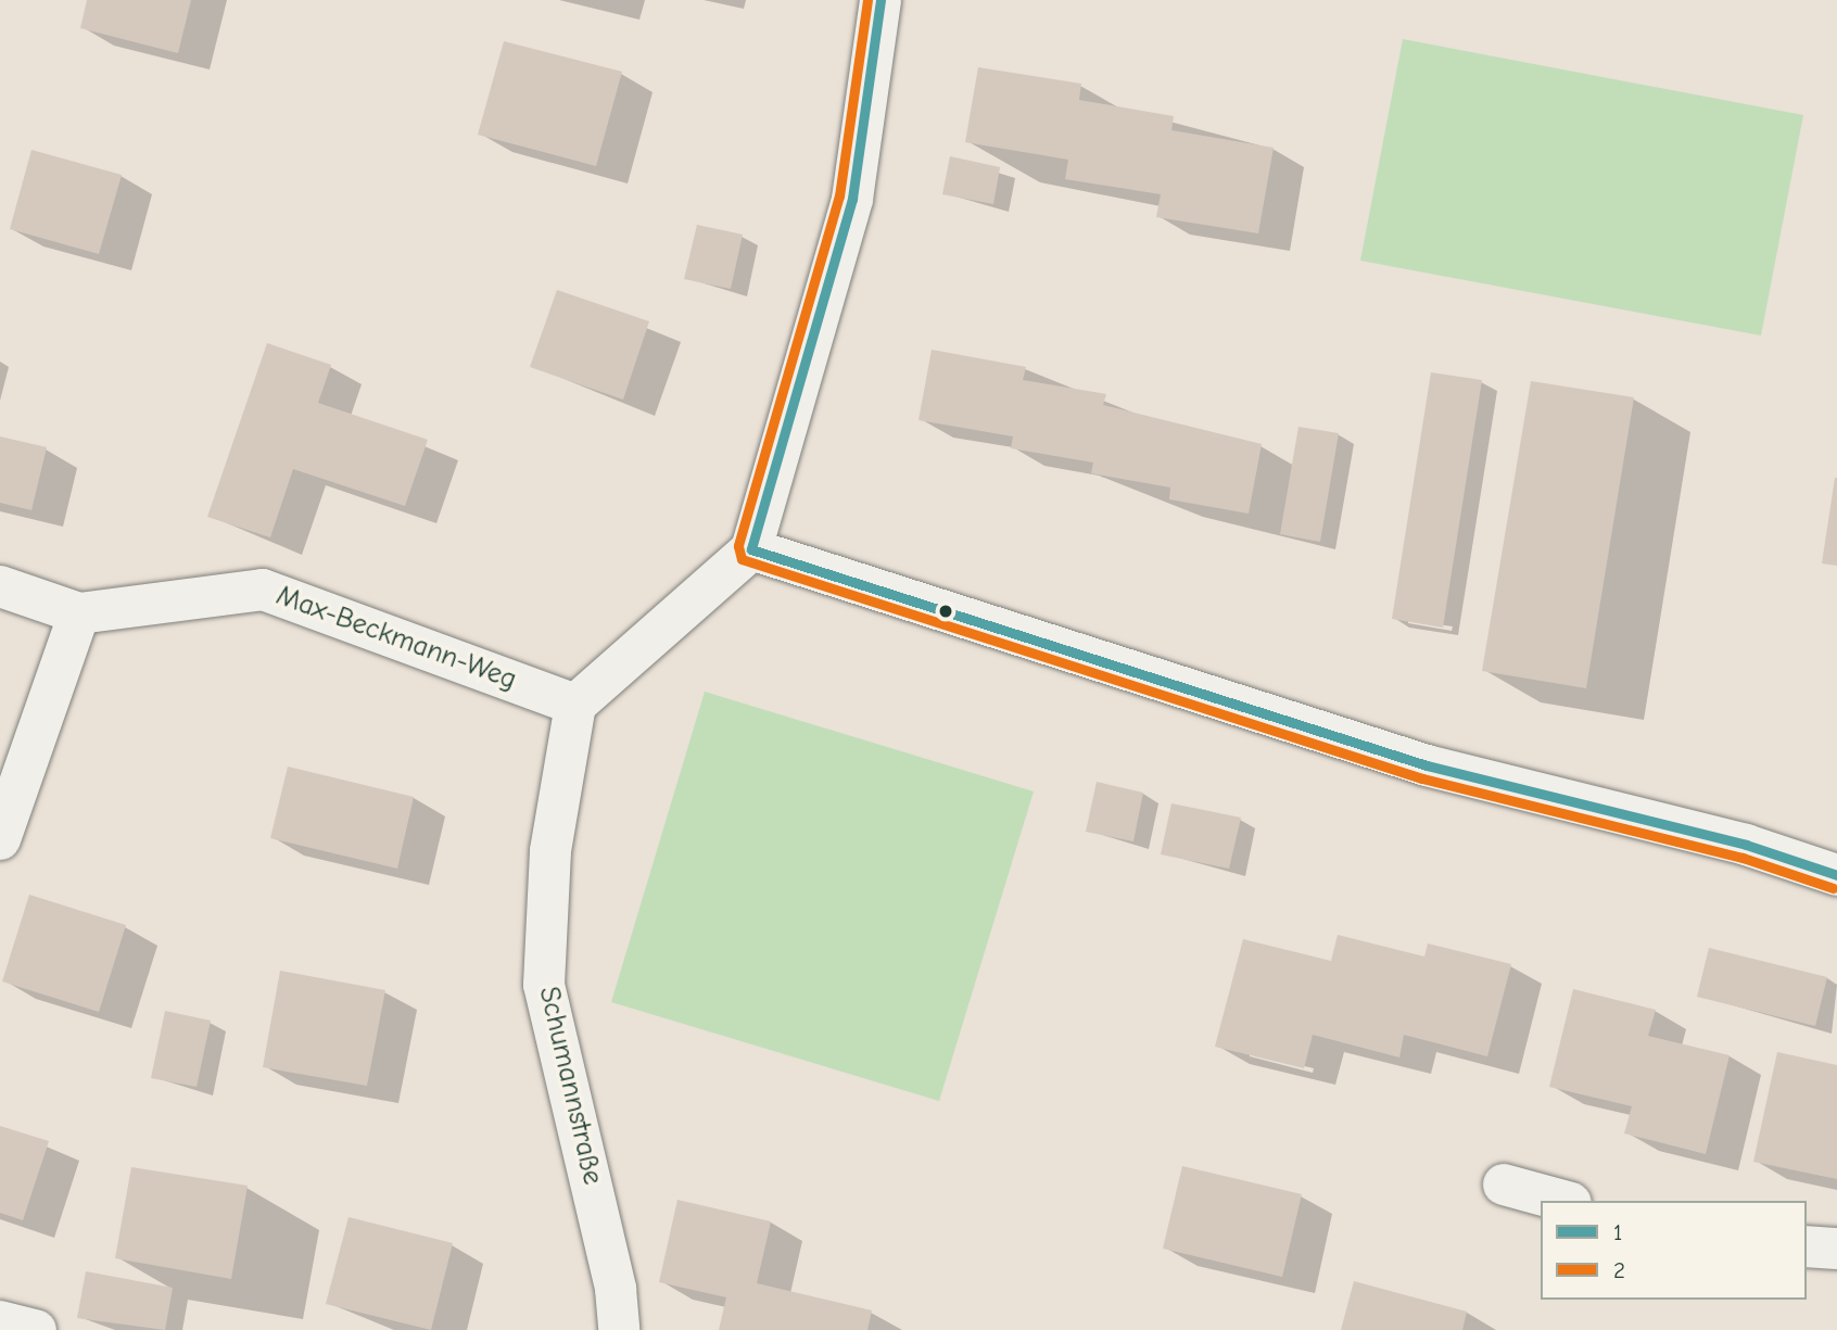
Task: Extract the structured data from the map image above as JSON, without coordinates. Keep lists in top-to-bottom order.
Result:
{
  "streets": {
    "street": ["Max-Beckmann-Weg", "Schumannstraße"]
  },
  "crossings": [
    ["Max-Beckmann-Weg", "Schumannstraße"]
  ],
  "lines": ["transit line 1", "transit line 2"],
  "legend": ["1", "2"]
}
